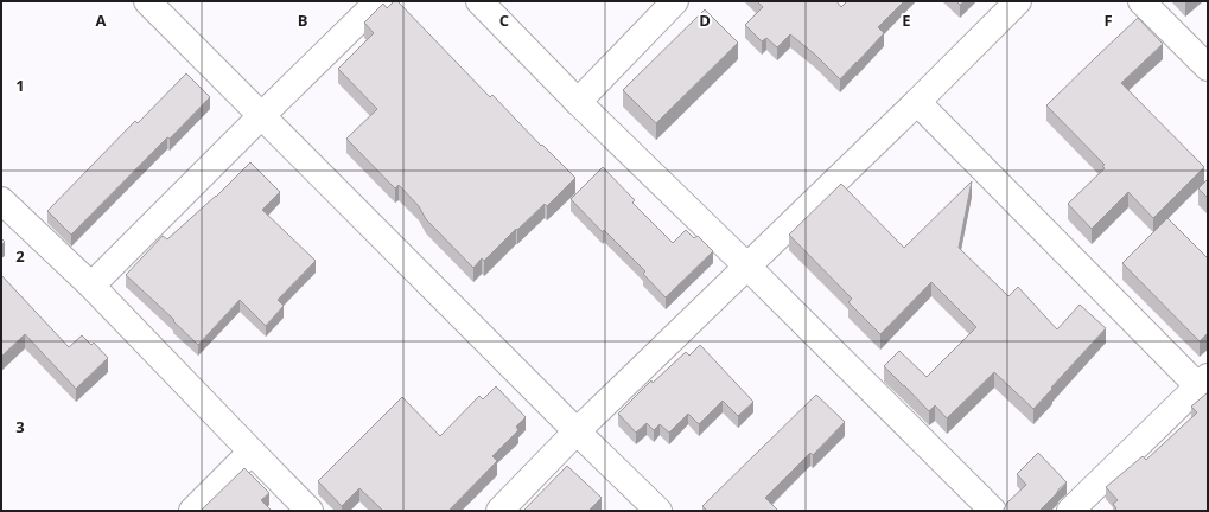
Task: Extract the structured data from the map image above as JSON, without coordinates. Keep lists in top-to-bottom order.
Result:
{
  "grid": {
    "columns": [
      "A",
      "B",
      "C",
      "D",
      "E",
      "F"
    ],
    "rows": ["1", "2", "3"]
  }
}
